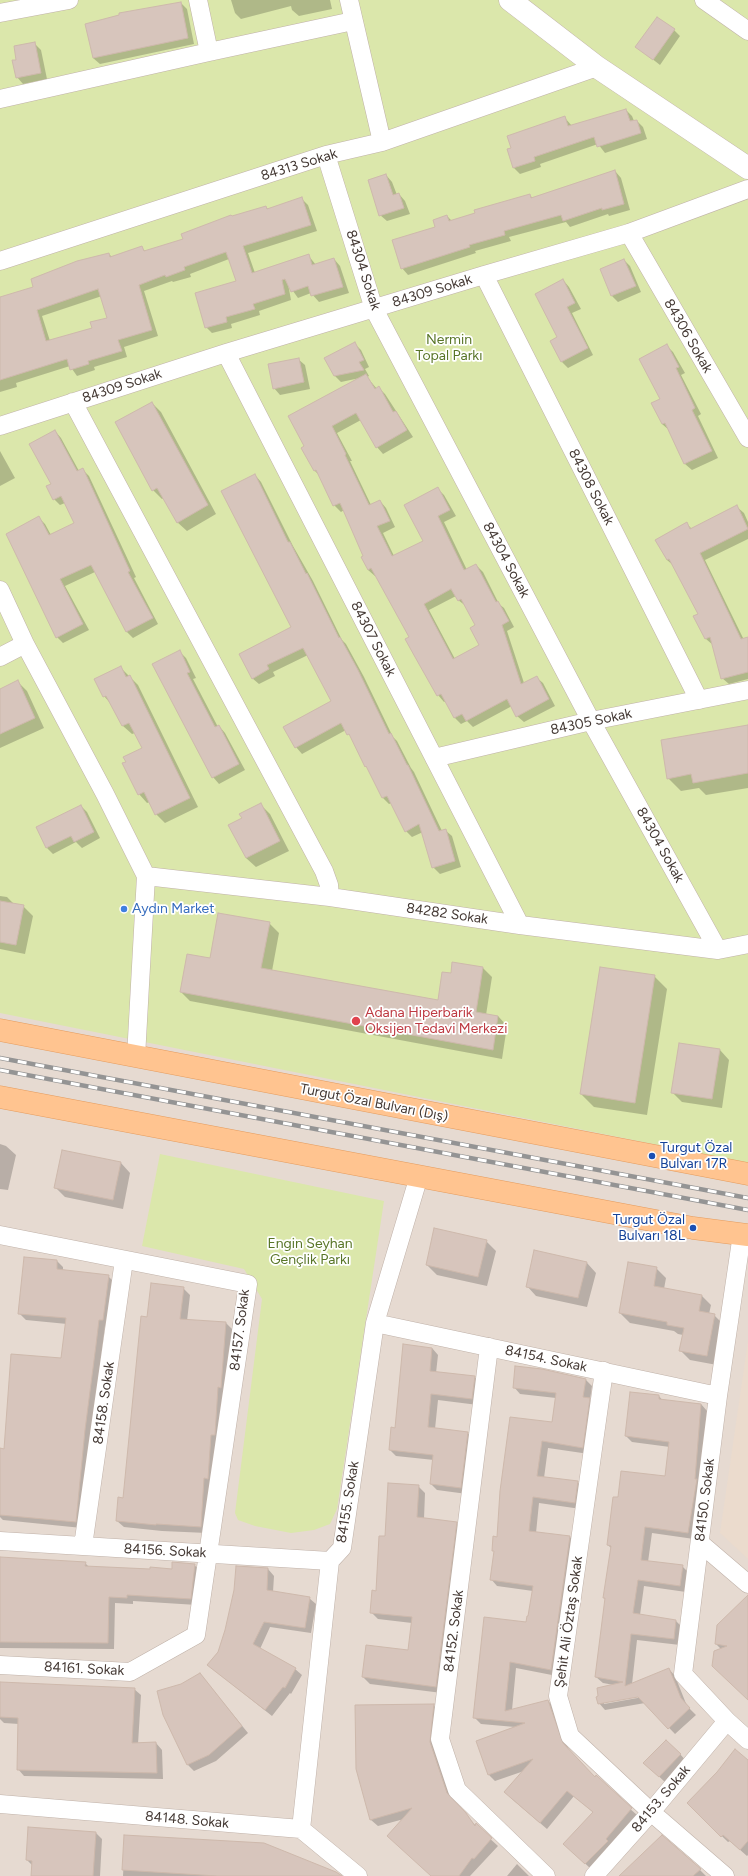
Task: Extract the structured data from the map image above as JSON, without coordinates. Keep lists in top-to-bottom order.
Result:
{
  "streets": {
    "main road": ["Turgut Özal Bulvarı (Dış)"],
    "street": [
      "84313 Sokak",
      "84304 Sokak",
      "84309 Sokak",
      "84306 Sokak",
      "84308 Sokak",
      "84307 Sokak",
      "84305 Sokak",
      "84282 Sokak",
      "84157. Sokak",
      "84154. Sokak",
      "84158. Sokak",
      "84150. Sokak",
      "84155. Sokak",
      "84156. Sokak",
      "Şehit Ali Öztaş Sokak",
      "84152. Sokak",
      "84161. Sokak",
      "84153. Sokak",
      "84148. Sokak"
    ]
  },
  "crossings": [
    ["84313 Sokak", "84304 Sokak"],
    ["84304 Sokak", "84309 Sokak"],
    ["84304 Sokak", "84305 Sokak"],
    ["84304 Sokak", "84282 Sokak"],
    ["84309 Sokak", "84306 Sokak"],
    ["84309 Sokak", "84308 Sokak"],
    ["84309 Sokak", "84307 Sokak"],
    ["84308 Sokak", "84305 Sokak"],
    ["84307 Sokak", "84305 Sokak"],
    ["84307 Sokak", "84282 Sokak"],
    ["84157. Sokak", "84158. Sokak"],
    ["84157. Sokak", "84156. Sokak"],
    ["84157. Sokak", "84161. Sokak"],
    ["84154. Sokak", "84150. Sokak"],
    ["84154. Sokak", "84155. Sokak"],
    ["84154. Sokak", "Şehit Ali Öztaş Sokak"],
    ["84154. Sokak", "84152. Sokak"],
    ["84158. Sokak", "84156. Sokak"],
    ["84150. Sokak", "84153. Sokak"],
    ["84155. Sokak", "84156. Sokak"],
    ["84155. Sokak", "84148. Sokak"],
    ["84156. Sokak", "84161. Sokak"],
    ["Şehit Ali Öztaş Sokak", "84153. Sokak"]
  ],
  "parks": ["Nermin Topal Parkı", "Engin Seyhan Gençlik Parkı"],
  "places": [
    "Aydın Market",
    "Adana Hiperbarik Oksijen Tedavi Merkezi",
    "Turgut Özal Bulvarı 17R",
    "Turgut Özal Bulvarı 18L"
  ]
}
